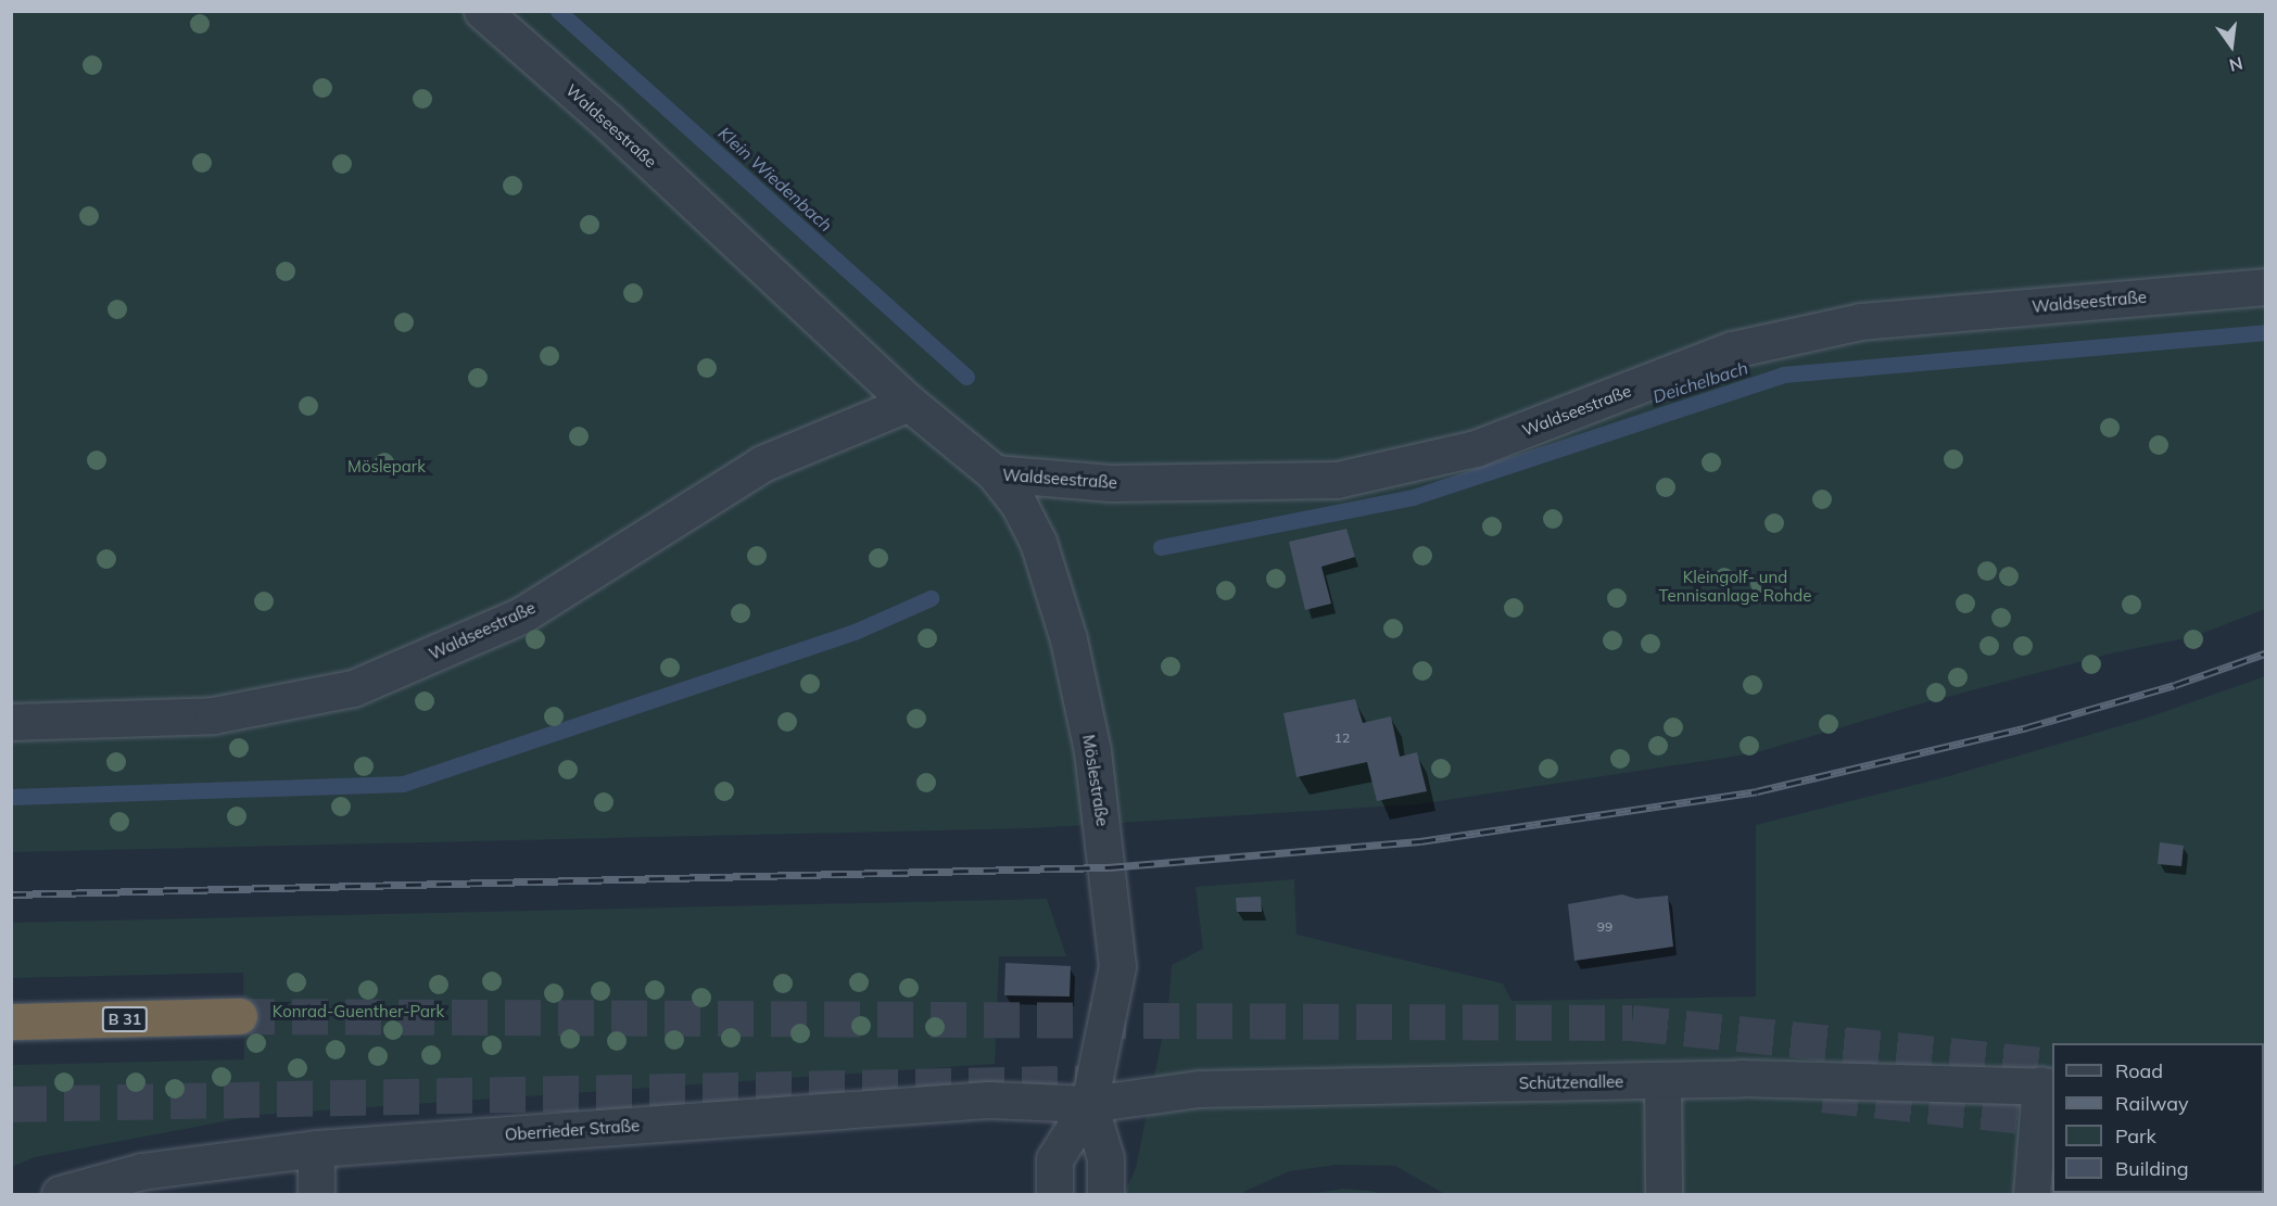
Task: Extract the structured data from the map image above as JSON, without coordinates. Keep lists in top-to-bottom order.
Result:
{
  "streets": {
    "highway": ["B 31"],
    "street": [
      "Waldseestraße",
      "Möslestraße",
      "Schützenallee",
      "Oberrieder Straße"
    ]
  },
  "crossings": [
    ["Waldseestraße", "Möslestraße"],
    ["Möslestraße", "Schützenallee"],
    ["Möslestraße", "Oberrieder Straße"],
    ["Schützenallee", "Oberrieder Straße"]
  ],
  "water": ["Klein Wiedenbach", "Deichelbach"],
  "parks": ["Möslepark", "Kleingolf- und Tennisanlage Rohde", "Konrad-Guenther-Park"],
  "house_numbers": ["12", "99"],
  "legend": [
    "Road",
    "Railway",
    "Park",
    "Building"
  ],
  "north": "bottom"
}
